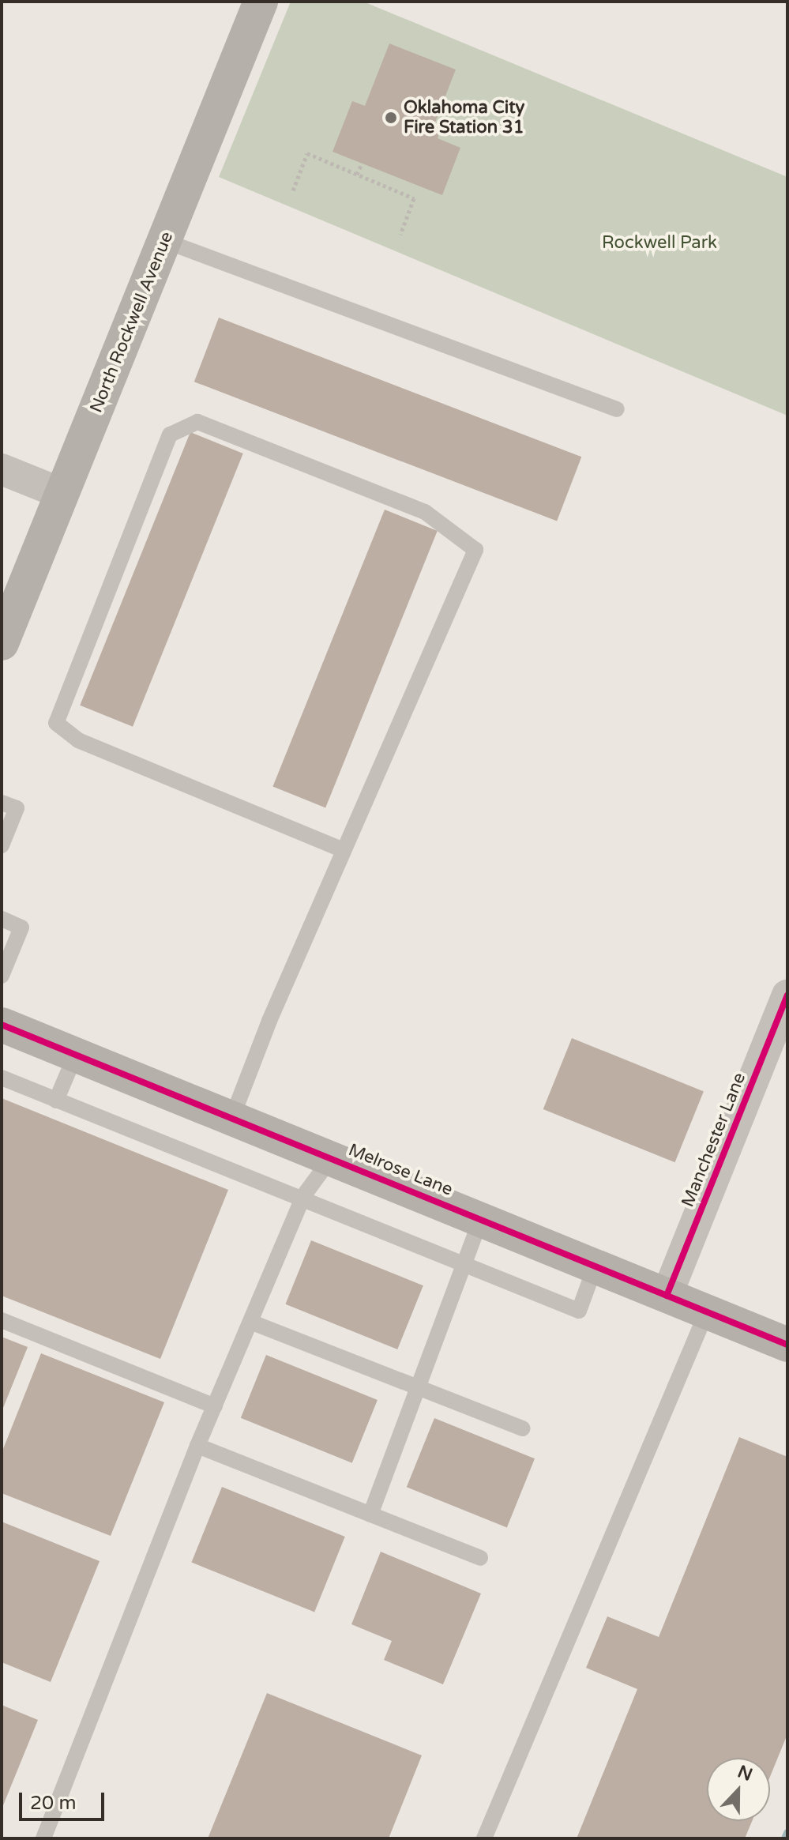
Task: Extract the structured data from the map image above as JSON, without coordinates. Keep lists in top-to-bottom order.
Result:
{
  "streets": {
    "street": ["North Rockwell Avenue", "Manchester Lane", "Melrose Lane"]
  },
  "crossings": [
    ["Manchester Lane", "Melrose Lane"]
  ],
  "parks": ["Rockwell Park"],
  "places": ["Oklahoma City Fire Station 31"],
  "scale_bar": "20 m",
  "north": "top"
}
